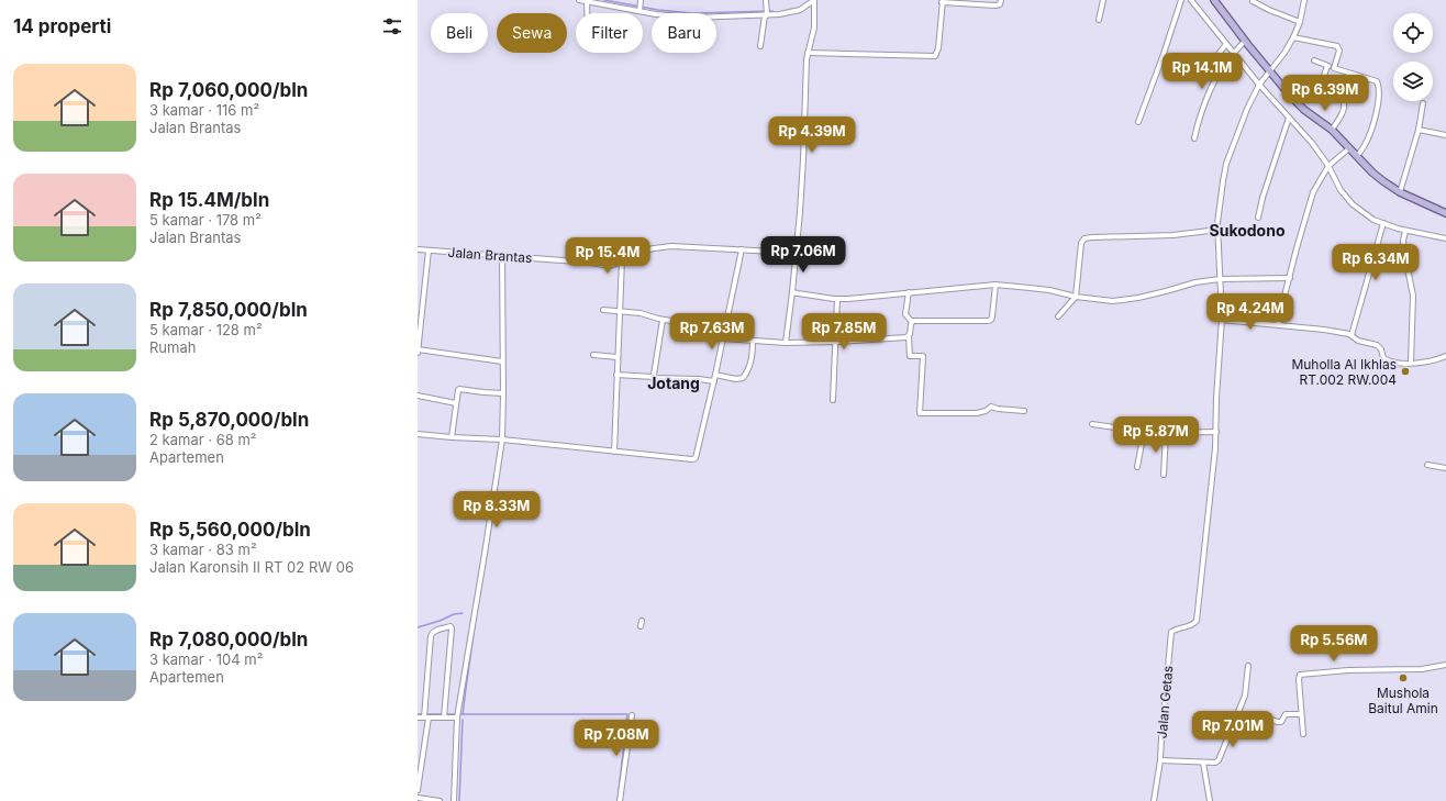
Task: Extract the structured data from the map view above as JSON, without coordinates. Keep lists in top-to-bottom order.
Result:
{
  "streets": {
    "street": ["Jalan Brantas", "Jalan Getas"]
  },
  "districts": ["Sukodono", "Jotang"],
  "places": ["Muholla Al Ikhlas RT.002 RW.004", "Mushola Baitul Amin"],
  "page": {
    "heading": "14 properti",
    "chip": [
      "Beli",
      "Sewa",
      "Filter",
      "Baru"
    ],
    "list": [
      {
        "name": "Rp 7,060,000/bln",
        "note": "3 kamar · 116 m² · Jalan Brantas"
      },
      {
        "name": "Rp 15.4M/bln",
        "note": "5 kamar · 178 m² · Jalan Brantas"
      },
      {
        "name": "Rp 7,850,000/bln",
        "note": "5 kamar · 128 m² · Rumah"
      },
      {
        "name": "Rp 5,870,000/bln",
        "note": "2 kamar · 68 m² · Apartemen"
      },
      {
        "name": "Rp 5,560,000/bln",
        "note": "3 kamar · 83 m² · Jalan Karonsih II RT 02 RW 06"
      },
      {
        "name": "Rp 7,080,000/bln",
        "note": "3 kamar · 104 m² · Apartemen"
      }
    ],
    "price": [
      "Rp 14.1M",
      "Rp 6.39M",
      "Rp 4.39M",
      "Rp 7.06M",
      "Rp 15.4M",
      "Rp 6.34M",
      "Rp 4.24M",
      "Rp 7.63M",
      "Rp 7.85M",
      "Rp 5.87M",
      "Rp 8.33M",
      "Rp 5.56M",
      "Rp 7.01M",
      "Rp 7.08M"
    ]
  }
}
